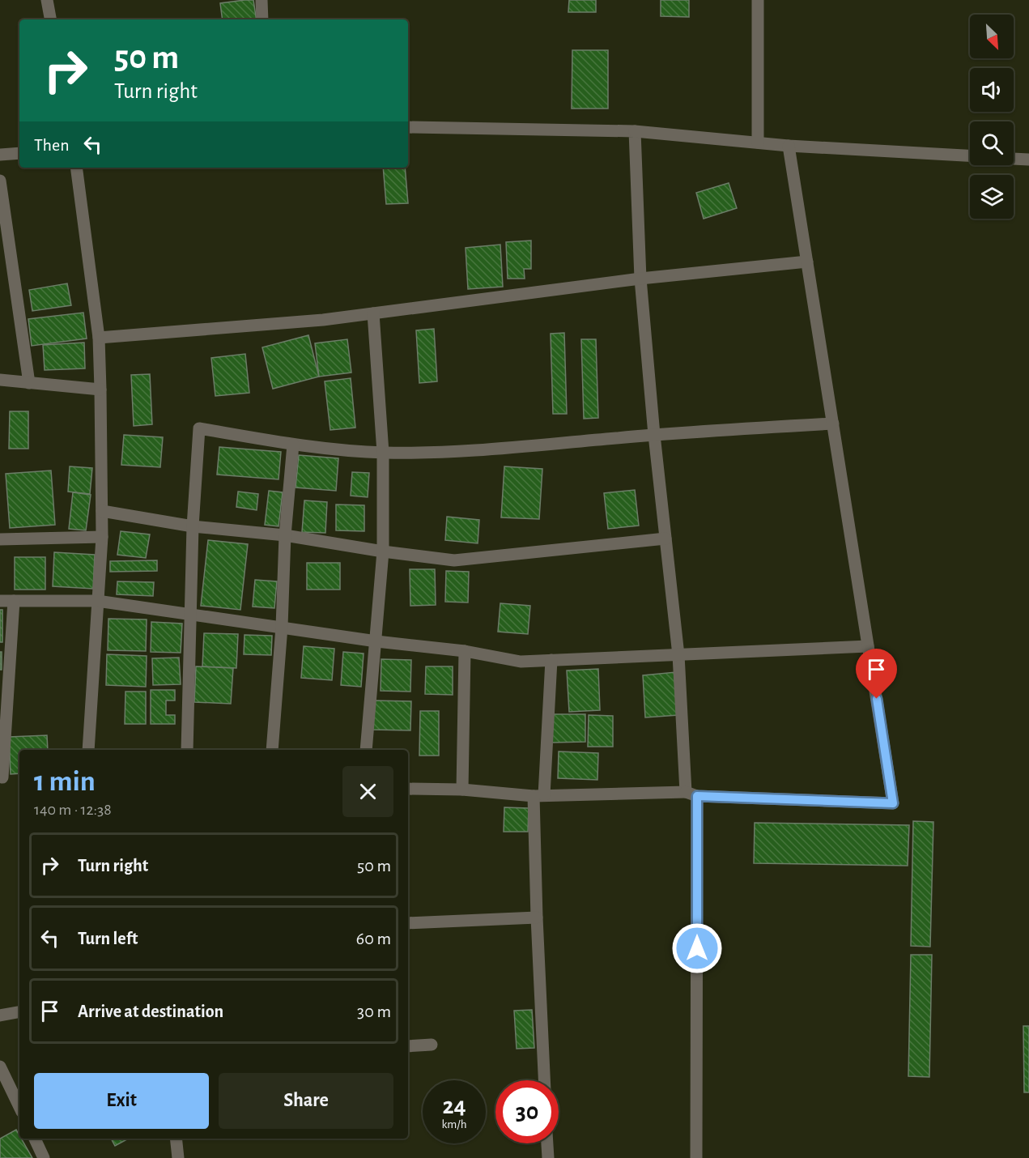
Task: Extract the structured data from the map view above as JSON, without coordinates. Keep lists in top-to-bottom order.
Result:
{
  "north": "bottom right",
  "page": {
    "turn": ["50 m", "Turn right"],
    "then": "Then",
    "heading": ["1 min", "140 m · 12:38"],
    "list": [
      {
        "name": "Turn right",
        "value": "50 m"
      },
      {
        "name": "Turn left",
        "value": "60 m"
      },
      {
        "name": "Arrive at destination",
        "value": "30 m"
      }
    ],
    "buttons": ["Exit", "Share"],
    "speed": "24 km/h",
    "limit": "30"
  }
}
